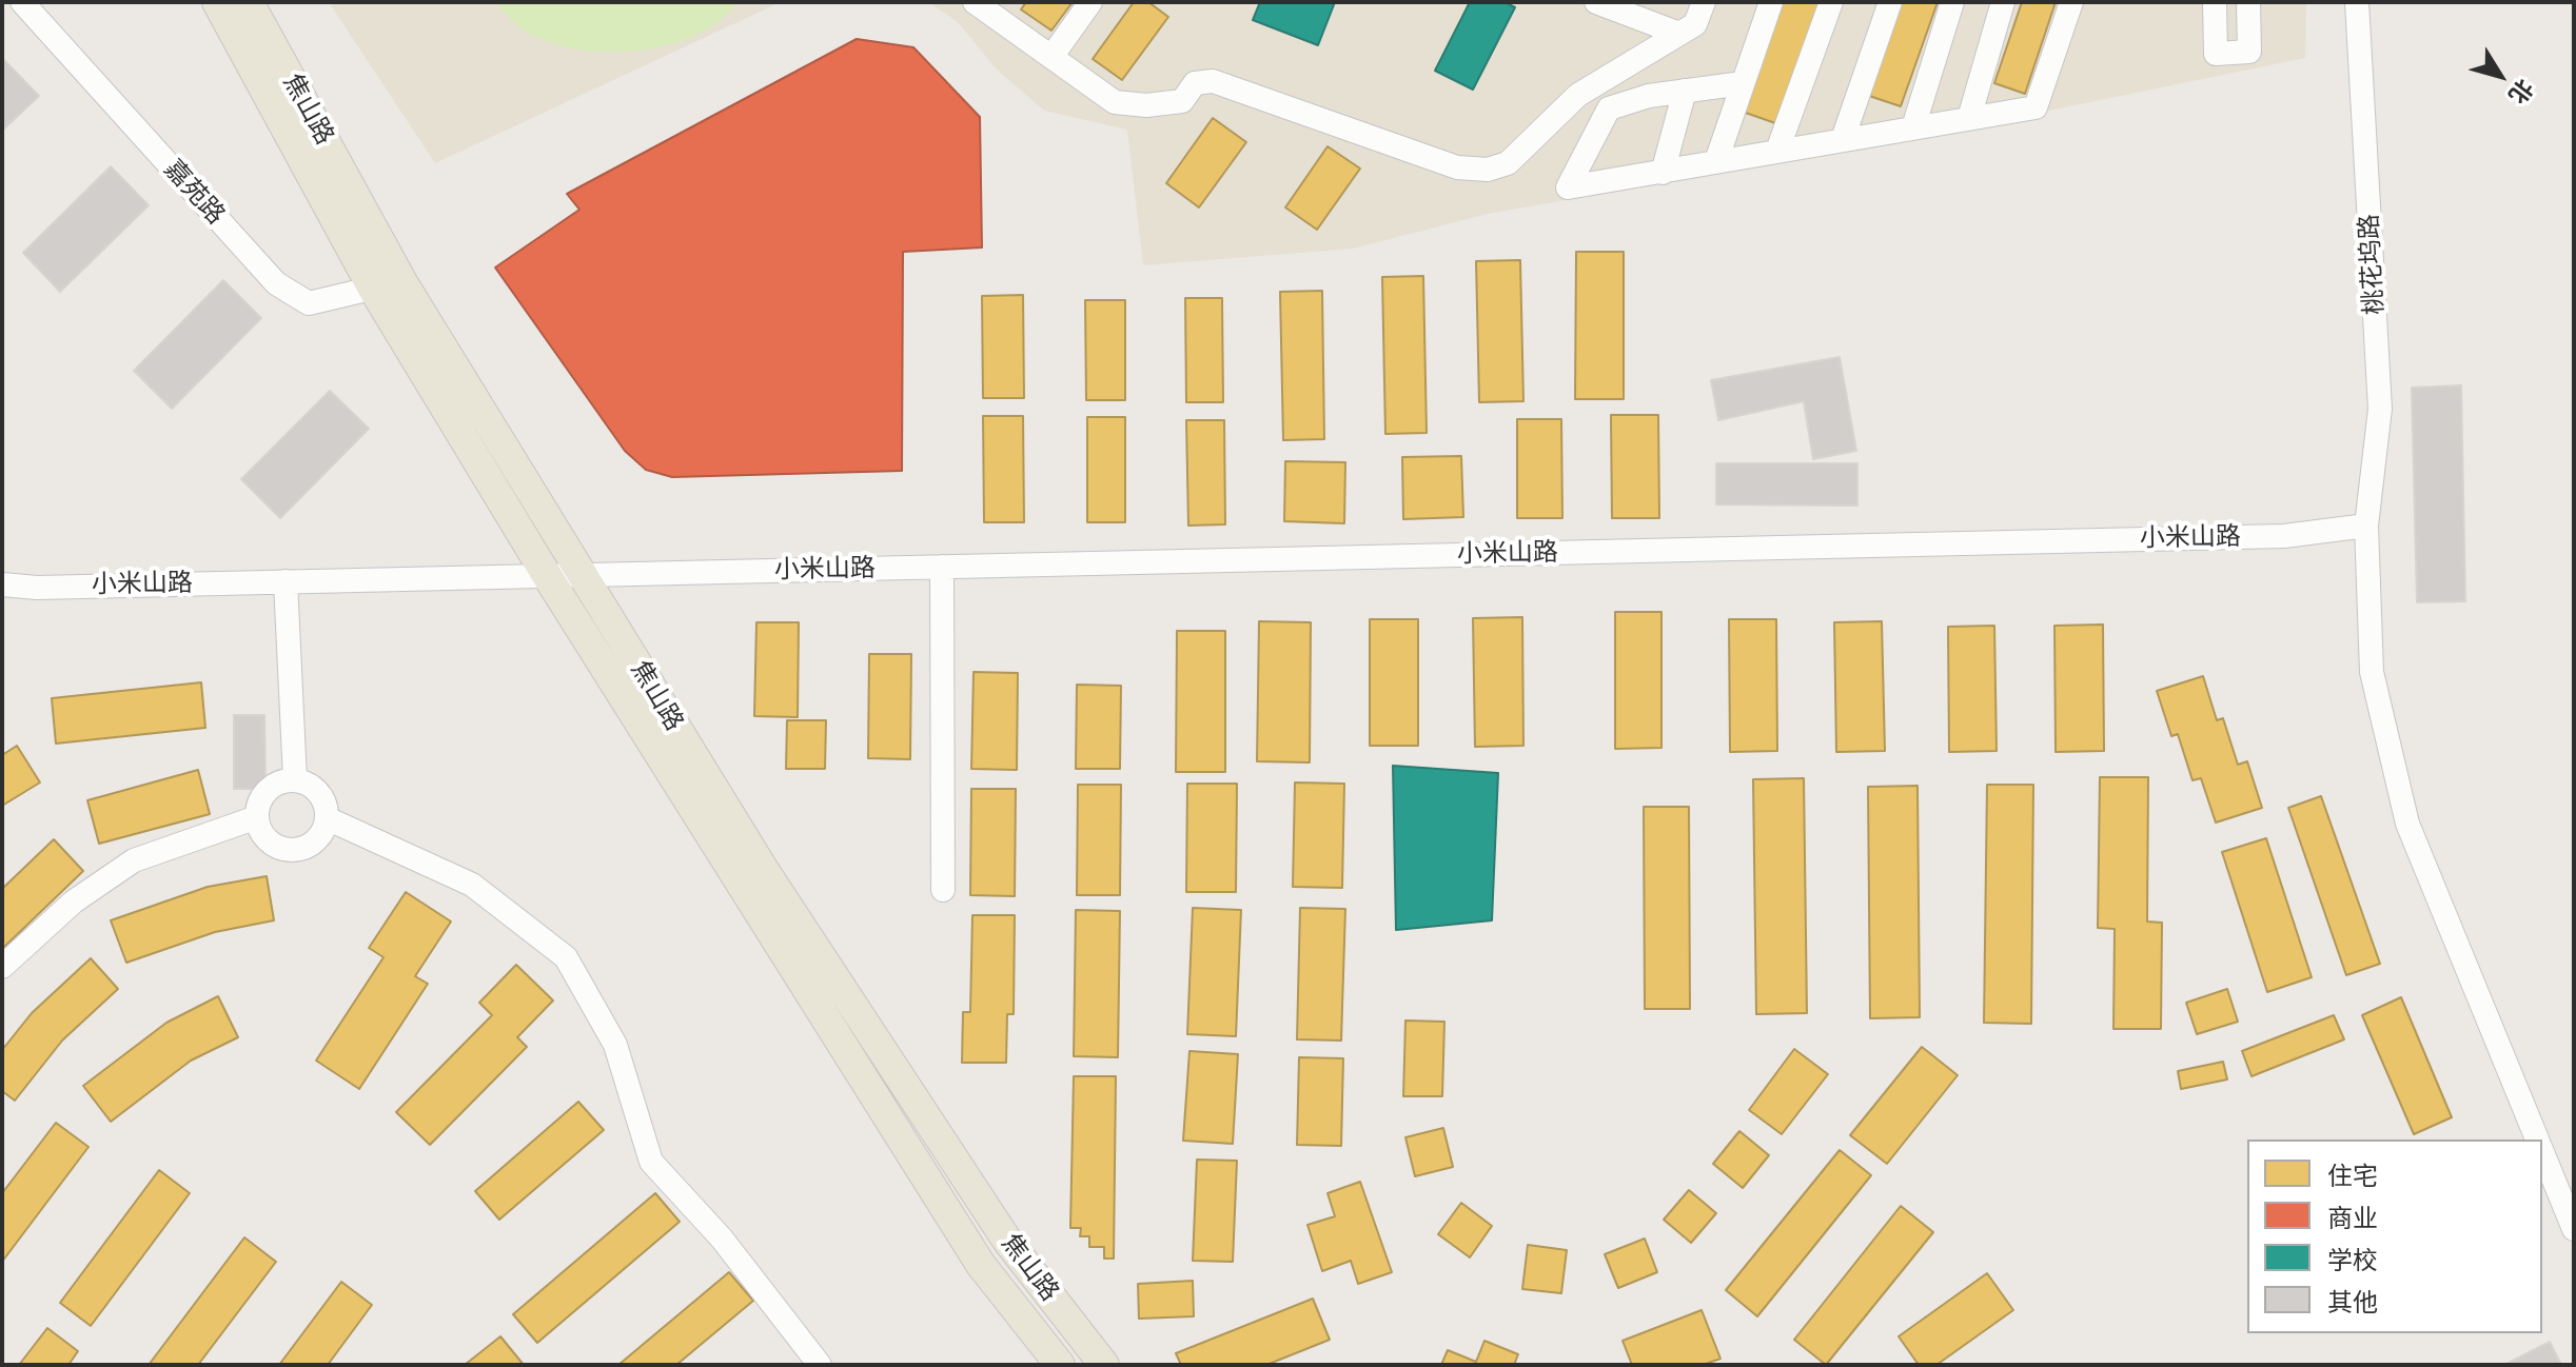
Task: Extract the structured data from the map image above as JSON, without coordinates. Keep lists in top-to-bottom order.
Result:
{
  "streets": {
    "main road": ["焦山路"],
    "street": ["嘉苑路", "桃花坞路", "小米山路"]
  },
  "crossings": [
    ["焦山路", "嘉苑路"],
    ["焦山路", "小米山路"],
    ["桃花坞路", "小米山路"]
  ],
  "legend": [
    "住宅",
    "商业",
    "学校",
    "其他"
  ],
  "north": "bottom right"
}
